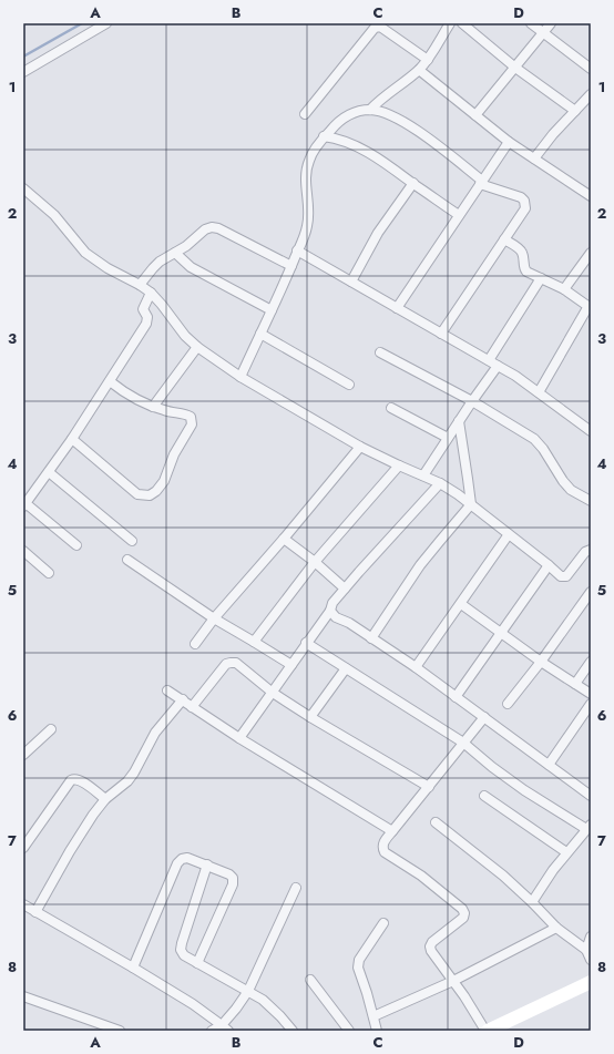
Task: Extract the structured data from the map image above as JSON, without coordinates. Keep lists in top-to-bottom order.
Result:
{
  "grid": {
    "columns": [
      "A",
      "B",
      "C",
      "D"
    ],
    "rows": [
      "1",
      "2",
      "3",
      "4",
      "5",
      "6",
      "7",
      "8"
    ]
  }
}
